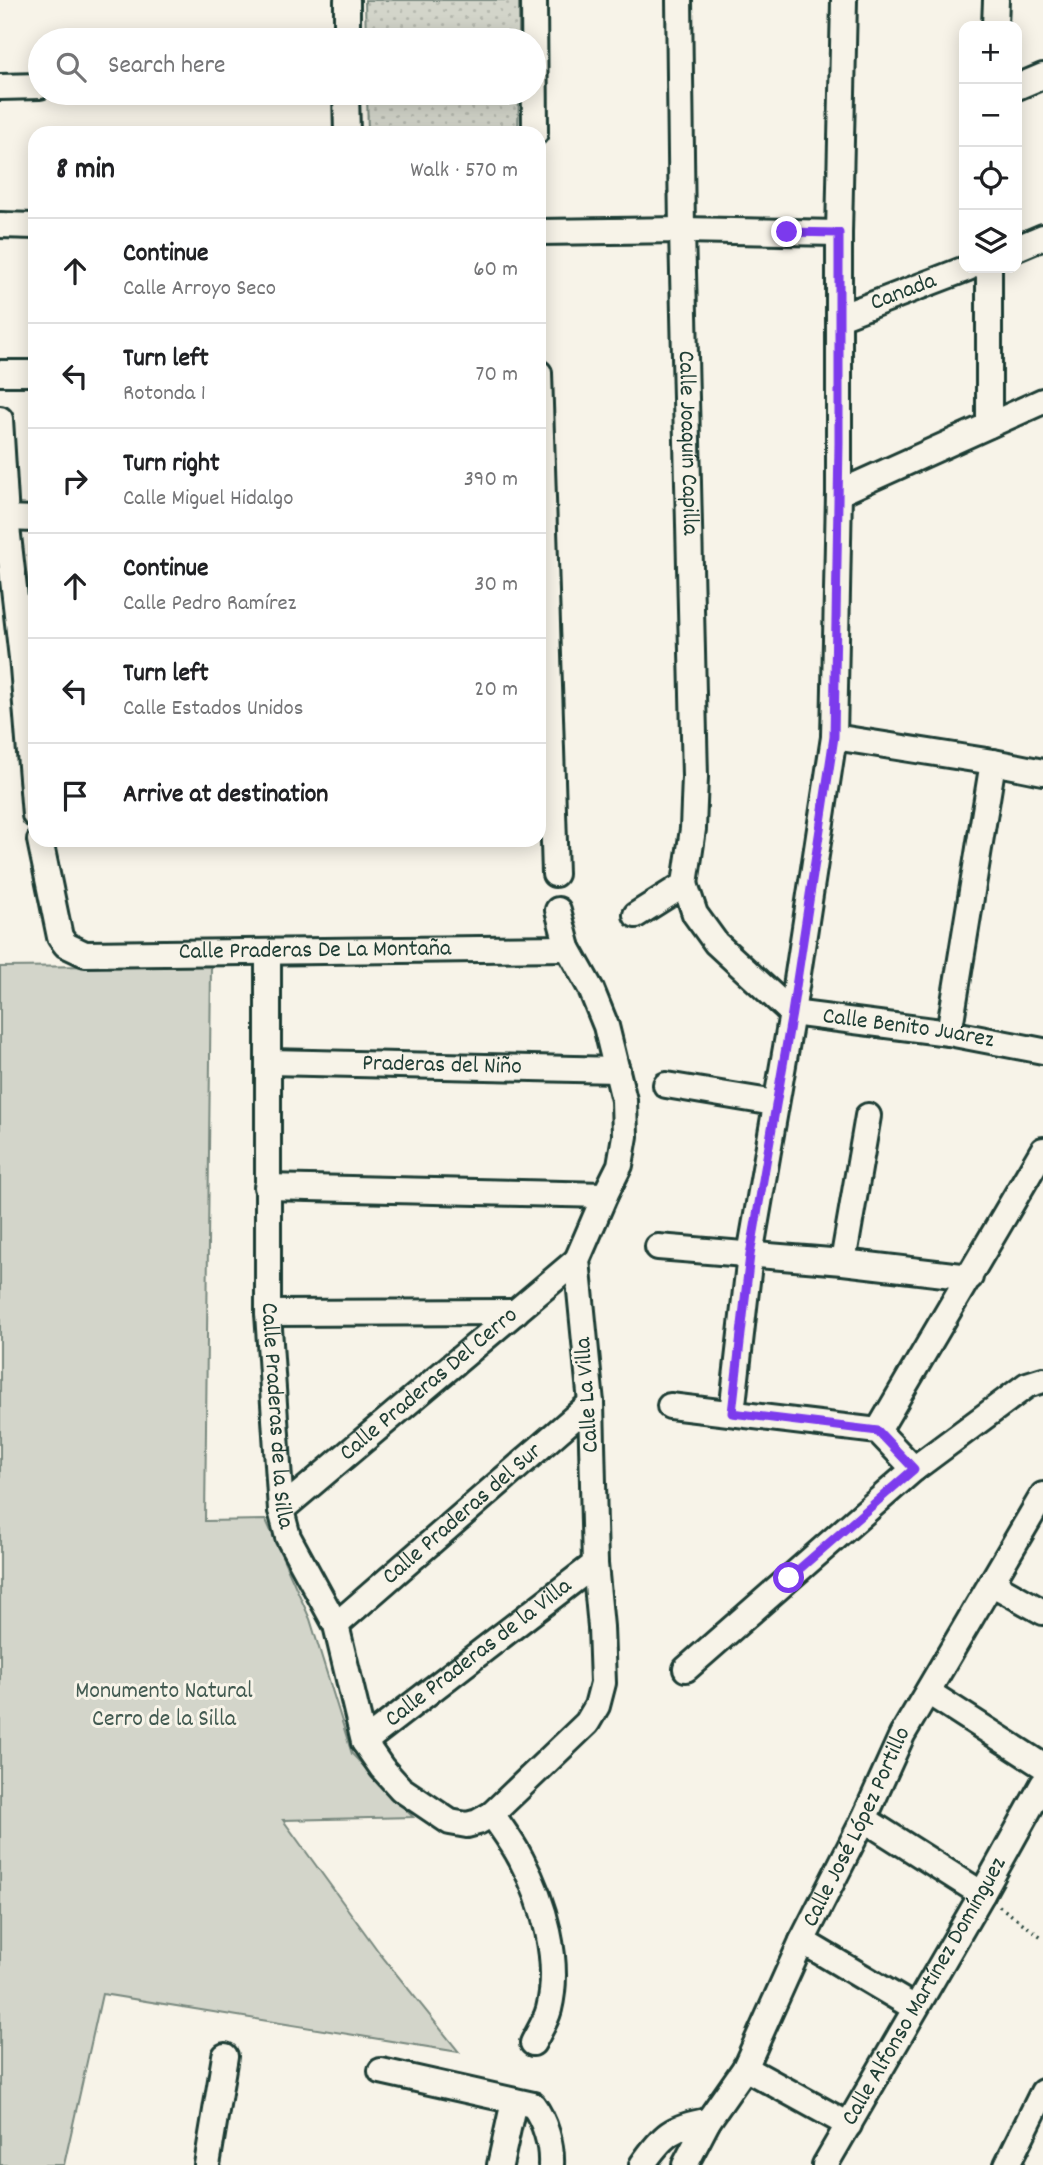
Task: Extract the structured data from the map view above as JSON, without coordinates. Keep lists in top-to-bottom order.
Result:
{
  "streets": {
    "street": [
      "Canada",
      "Calle Joaquín Capilla",
      "Calle Praderas De La Montaña",
      "Calle Benito Juárez",
      "Praderas del Niño",
      "Calle Praderas Del Cerro",
      "Calle La Villa",
      "Calle Praderas de la Silla",
      "Calle Praderas del Sur",
      "Calle Praderas de la Villa",
      "Calle José López Portillo",
      "Calle Alfonso Martínez Domínguez"
    ]
  },
  "crossings": [
    ["Calle Joaquín Capilla", "Calle Benito Juárez"],
    ["Calle Praderas De La Montaña", "Calle La Villa"],
    ["Calle Praderas De La Montaña", "Calle Praderas de la Silla"],
    ["Praderas del Niño", "Calle La Villa"],
    ["Praderas del Niño", "Calle Praderas de la Silla"],
    ["Calle Praderas Del Cerro", "Calle La Villa"],
    ["Calle Praderas Del Cerro", "Calle Praderas de la Silla"],
    ["Calle La Villa", "Calle Praderas de la Silla"],
    ["Calle La Villa", "Calle Praderas del Sur"],
    ["Calle La Villa", "Calle Praderas de la Villa"],
    ["Calle Praderas de la Silla", "Calle Praderas del Sur"],
    ["Calle Praderas de la Silla", "Calle Praderas de la Villa"]
  ],
  "parks": ["Monumento Natural Cerro de la Silla"],
  "page": {
    "map_buttons": ["+", "−"],
    "search": "Search here",
    "heading": ["8 min", "Walk · 570 m"],
    "list": [
      ["Continue", "Calle Arroyo Seco", "60 m"],
      ["Turn left", "Rotonda 1", "70 m"],
      ["Turn right", "Calle Miguel Hidalgo", "390 m"],
      ["Continue", "Calle Pedro Ramírez", "30 m"],
      ["Turn left", "Calle Estados Unidos", "20 m"],
      "Arrive at destination"
    ]
  }
}
